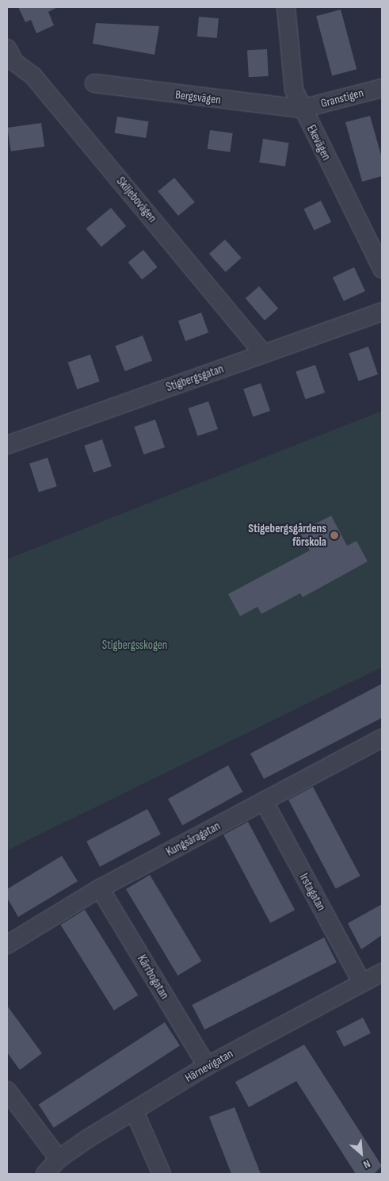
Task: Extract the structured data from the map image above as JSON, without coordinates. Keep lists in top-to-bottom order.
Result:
{
  "streets": {
    "street": [
      "Bergsvägen",
      "Granstigen",
      "Ekevägen",
      "Skiljebovägen",
      "Stigbergsgatan",
      "Kungsåragatan",
      "Irstagatan",
      "Kärrbogatan",
      "Härnevigatan"
    ]
  },
  "crossings": [
    ["Bergsvägen", "Granstigen"],
    ["Bergsvägen", "Ekevägen"],
    ["Granstigen", "Ekevägen"],
    ["Skiljebovägen", "Stigbergsgatan"],
    ["Kungsåragatan", "Irstagatan"],
    ["Kungsåragatan", "Kärrbogatan"],
    ["Irstagatan", "Härnevigatan"],
    ["Kärrbogatan", "Härnevigatan"]
  ],
  "parks": ["Stigbergsskogen"],
  "places": ["Stigebergsgårdens förskola"],
  "north": "bottom right"
}
